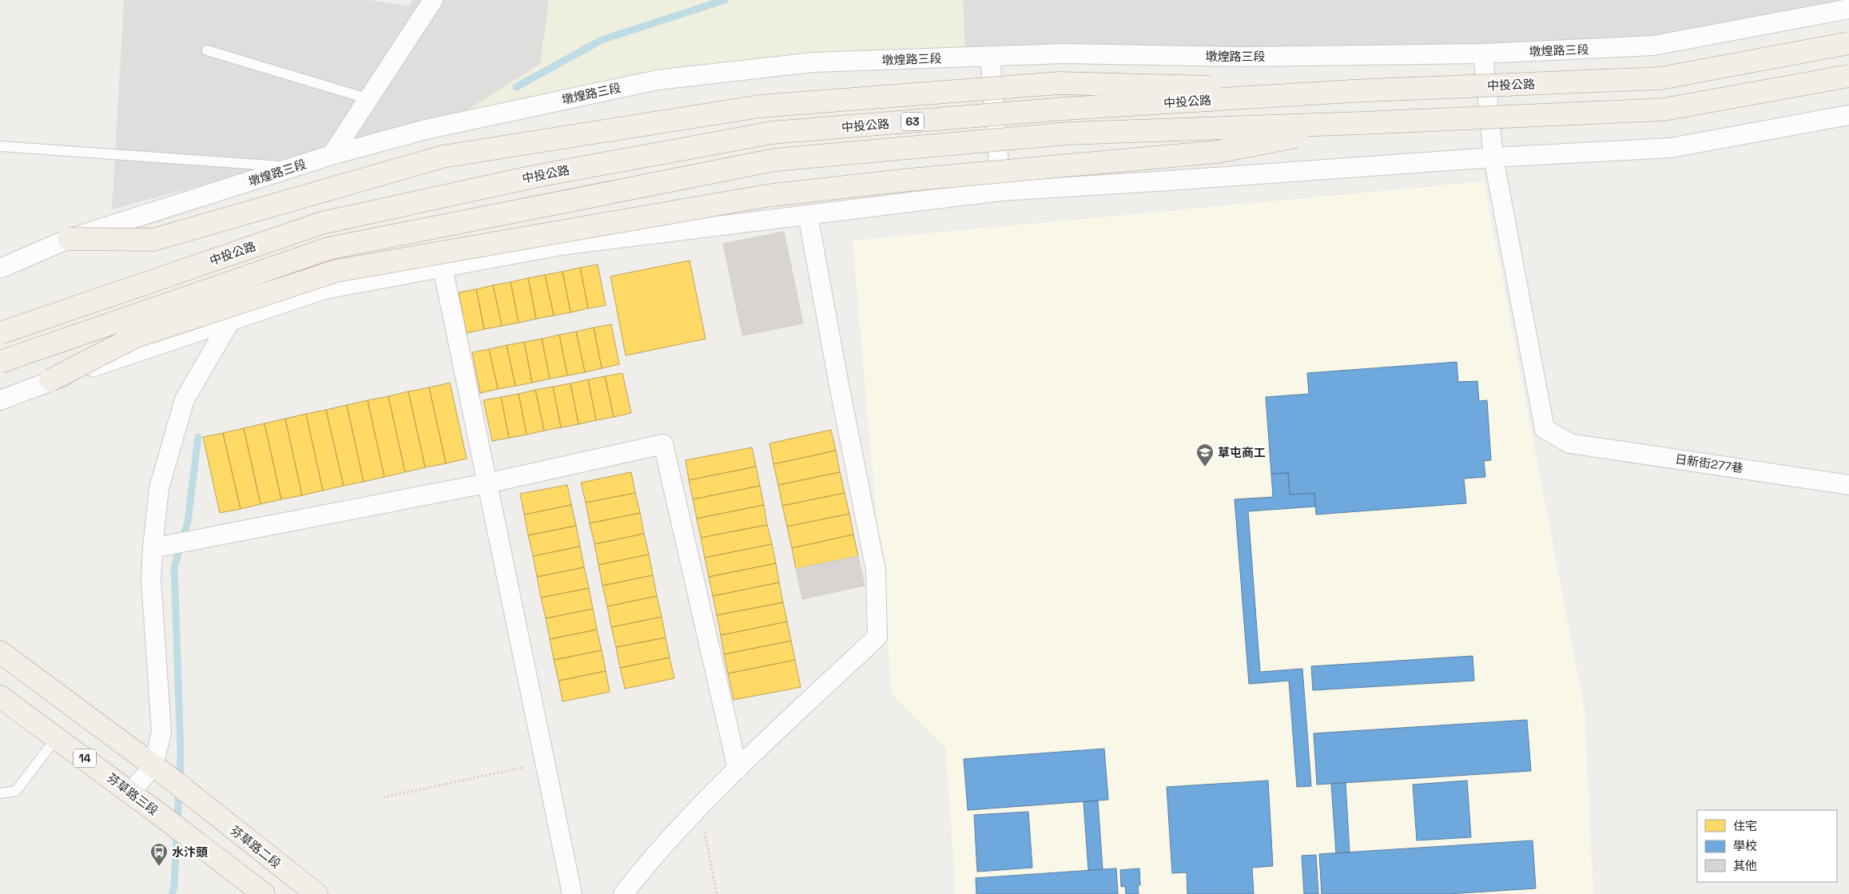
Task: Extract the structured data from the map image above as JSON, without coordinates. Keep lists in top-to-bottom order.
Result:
{
  "streets": {
    "main road": [
      "中投公路",
      "63",
      "14",
      "芬草路三段",
      "芬草路二段"
    ],
    "street": ["墩煌路三段", "日新街277巷"]
  },
  "places": {
    "school or university": ["草屯商工"],
    "bus stop": ["水汴頭"]
  },
  "legend": ["住宅", "學校", "其他"]
}
